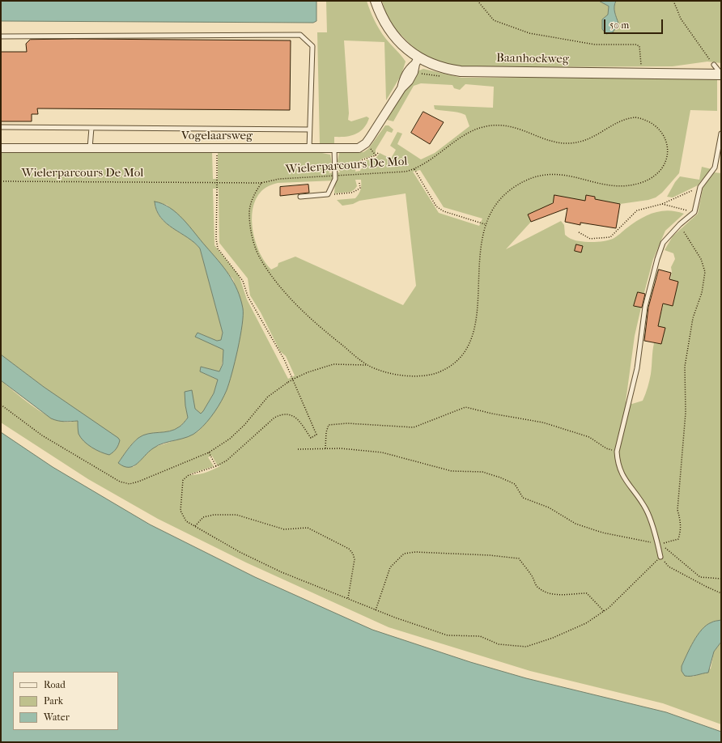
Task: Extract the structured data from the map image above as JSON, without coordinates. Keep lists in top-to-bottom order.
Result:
{
  "streets": {
    "street": ["Baanhoekweg", "Vogelaarsweg"],
    "path": ["Wielerparcours De Mol"]
  },
  "crossings": [
    ["Baanhoekweg", "Vogelaarsweg"]
  ],
  "legend": ["Road", "Park", "Water"],
  "scale_bar": "50 m"
}
